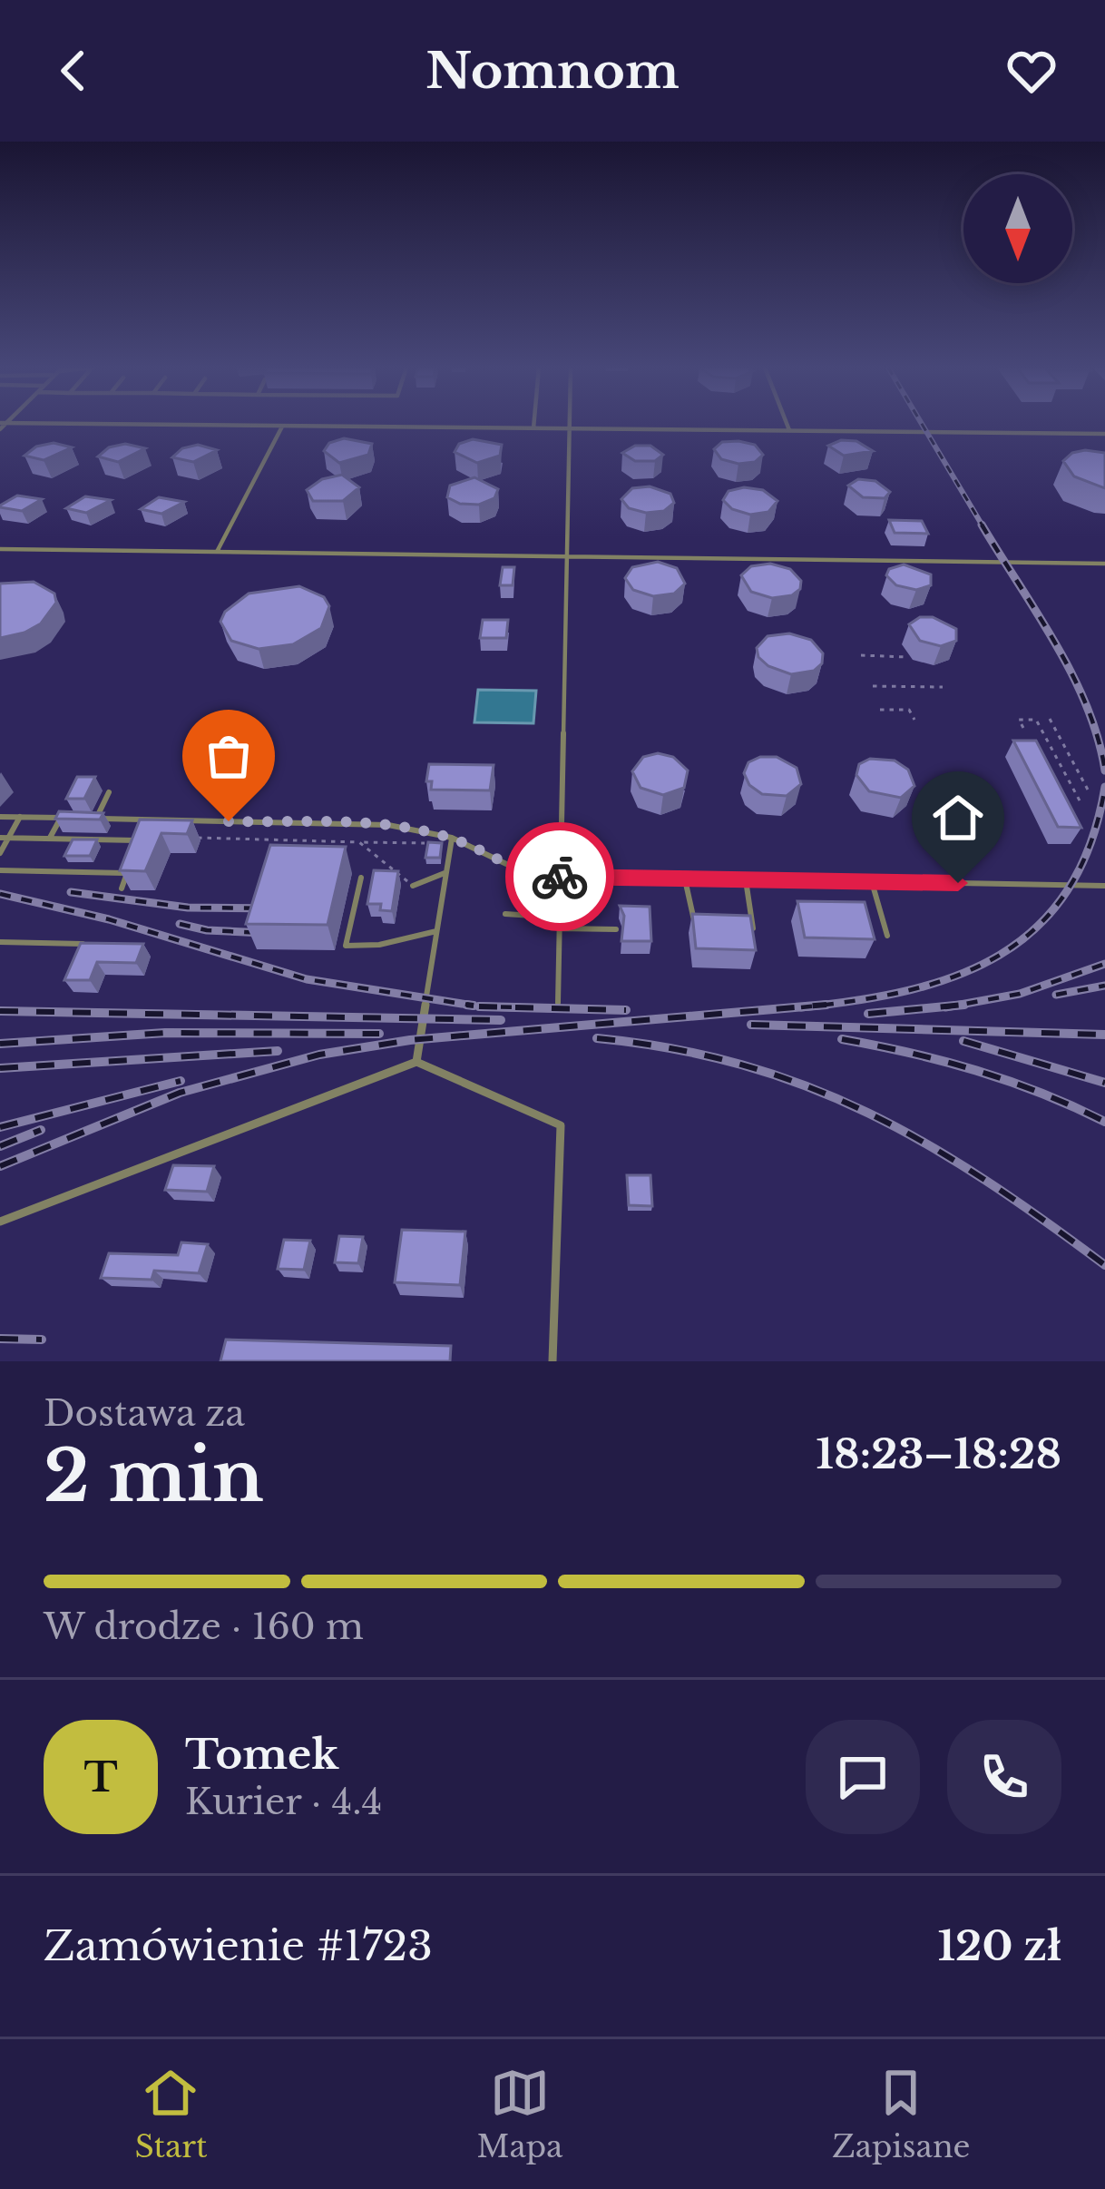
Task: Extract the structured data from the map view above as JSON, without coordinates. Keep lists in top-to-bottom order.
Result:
{
  "north": "bottom",
  "page": {
    "header": "Nomnom",
    "heading": ["2 min", "Dostawa za", "18:23–18:28"],
    "panel": [
      "Tomek",
      "Kurier · 4.4",
      "Zamówienie #1723",
      "120 zł"
    ],
    "bar": "W drodze · 160 m",
    "round": "T",
    "tabs": ["Start", "Mapa", "Zapisane"]
  }
}
